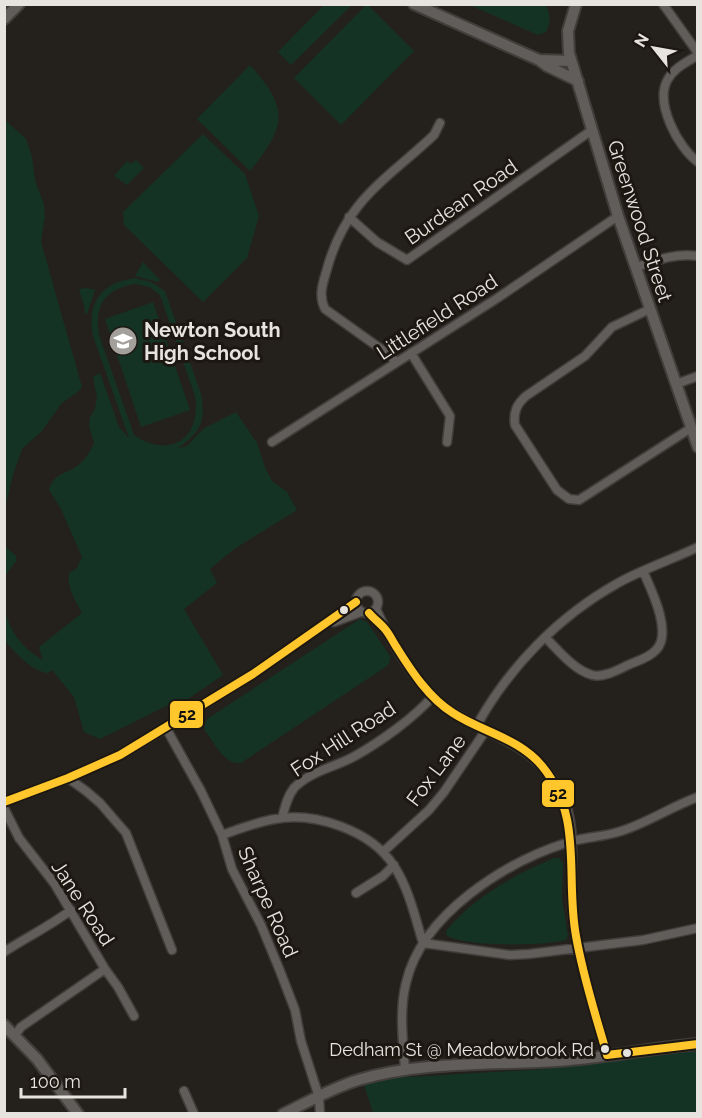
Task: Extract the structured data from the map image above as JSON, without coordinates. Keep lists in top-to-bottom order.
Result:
{
  "streets": {
    "street": [
      "Burdean Road",
      "Greenwood Street",
      "Littlefield Road",
      "Fox Hill Road",
      "Fox Lane",
      "Sharpe Road",
      "Jane Road"
    ]
  },
  "crossings": [
    ["Burdean Road", "Greenwood Street"],
    ["Greenwood Street", "Littlefield Road"]
  ],
  "places": {
    "school or university": ["Newton South High School"],
    "other": ["Dedham St @ Meadowbrook Rd"]
  },
  "lines": ["transit line 52"],
  "scale_bar": "100 m",
  "north": "top left"
}
